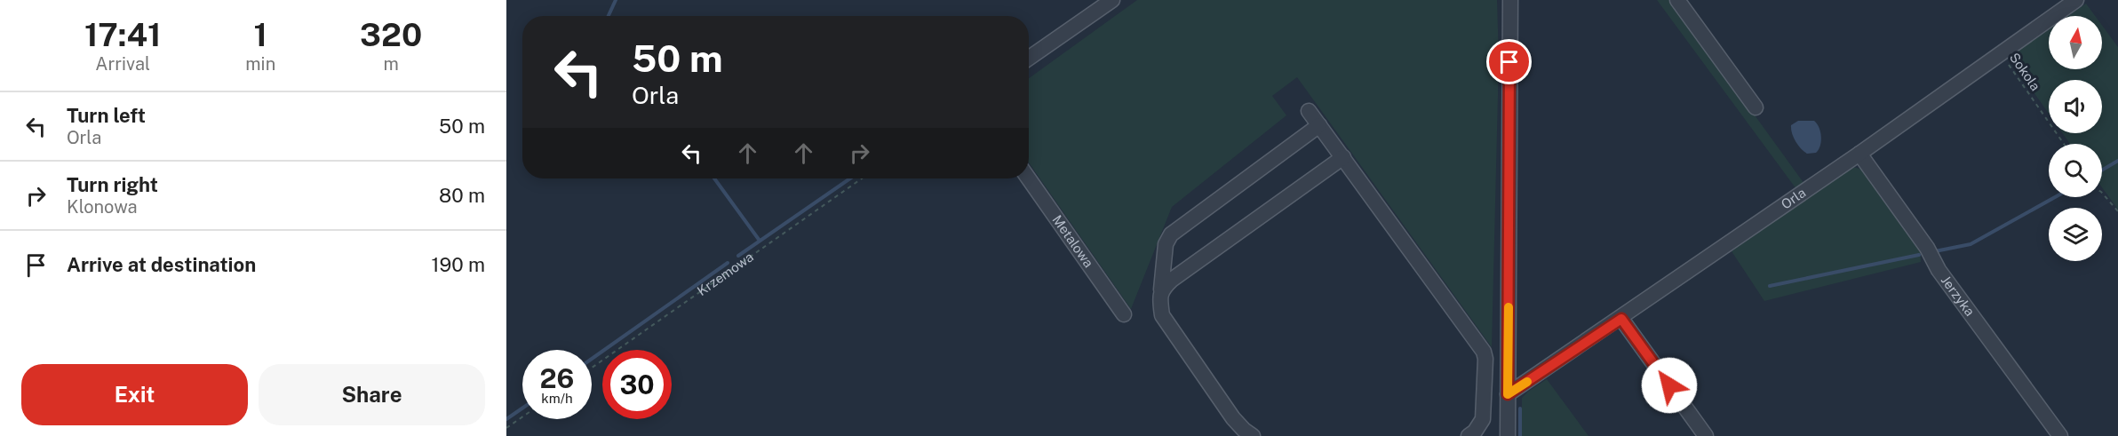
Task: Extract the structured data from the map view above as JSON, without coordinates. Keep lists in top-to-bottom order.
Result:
{
  "streets": {
    "street": ["Orla", "Metalowa", "Jerzyka"],
    "path": ["Sokola", "Krzemowa"]
  },
  "crossings": [
    ["Sokola", "Orla"],
    ["Orla", "Jerzyka"]
  ],
  "north": "top",
  "page": {
    "eta": [
      "17:41",
      "Arrival",
      "1",
      "min",
      "320",
      "m"
    ],
    "turn": ["50 m", "Orla"],
    "list": [
      {
        "name": "Turn left",
        "note": "Orla",
        "value": "50 m"
      },
      {
        "name": "Turn right",
        "note": "Klonowa",
        "value": "80 m"
      },
      {
        "name": "Arrive at destination",
        "value": "190 m"
      }
    ],
    "speed": "26 km/h",
    "limit": "30",
    "buttons": ["Exit", "Share"]
  }
}
